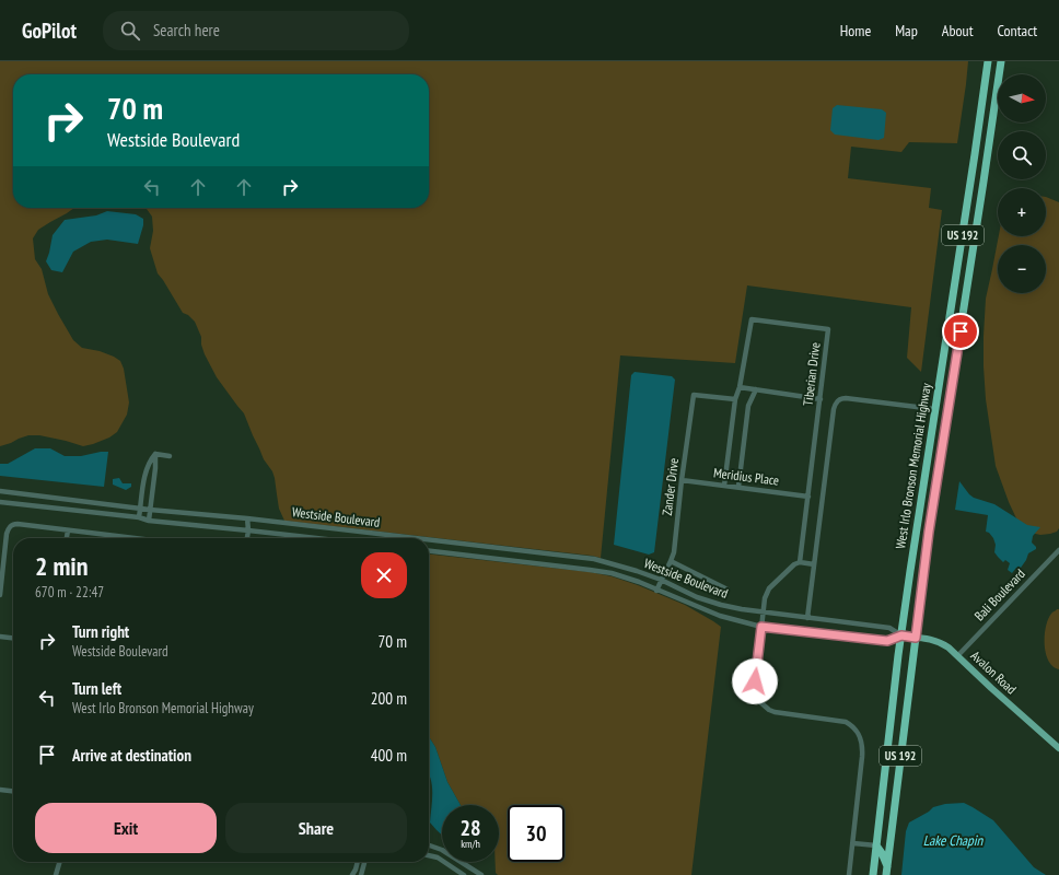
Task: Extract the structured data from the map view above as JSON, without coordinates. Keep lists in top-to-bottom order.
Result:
{
  "streets": {
    "highway": ["US 192", "West Irlo Bronson Memorial Highway"],
    "main road": ["Avalon Road"],
    "street": [
      "Tiberian Drive",
      "Meridius Place",
      "Zander Drive",
      "Westside Boulevard",
      "Bali Boulevard"
    ]
  },
  "crossings": [
    ["Tiberian Drive", "Meridius Place"],
    ["Tiberian Drive", "Zander Drive"],
    ["West Irlo Bronson Memorial Highway", "Westside Boulevard"],
    ["West Irlo Bronson Memorial Highway", "Avalon Road"],
    ["Meridius Place", "Zander Drive"],
    ["Zander Drive", "Westside Boulevard"],
    ["Westside Boulevard", "Avalon Road"],
    ["Bali Boulevard", "Avalon Road"]
  ],
  "water": ["Lake Chapin"],
  "north": "right",
  "page": {
    "header": "GoPilot",
    "search": "Search here",
    "nav": [
      "Home",
      "Map",
      "About",
      "Contact"
    ],
    "map_buttons": ["+", "−"],
    "turn": ["70 m", "Westside Boulevard"],
    "heading": ["2 min", "670 m · 22:47"],
    "list": [
      {
        "name": "Turn right",
        "note": "Westside Boulevard",
        "value": "70 m"
      },
      {
        "name": "Turn left",
        "note": "West Irlo Bronson Memorial Highway",
        "value": "200 m"
      },
      {
        "name": "Arrive at destination",
        "value": "400 m"
      }
    ],
    "buttons": ["Exit", "Share"],
    "speed": "28 km/h",
    "limit": "30"
  }
}
